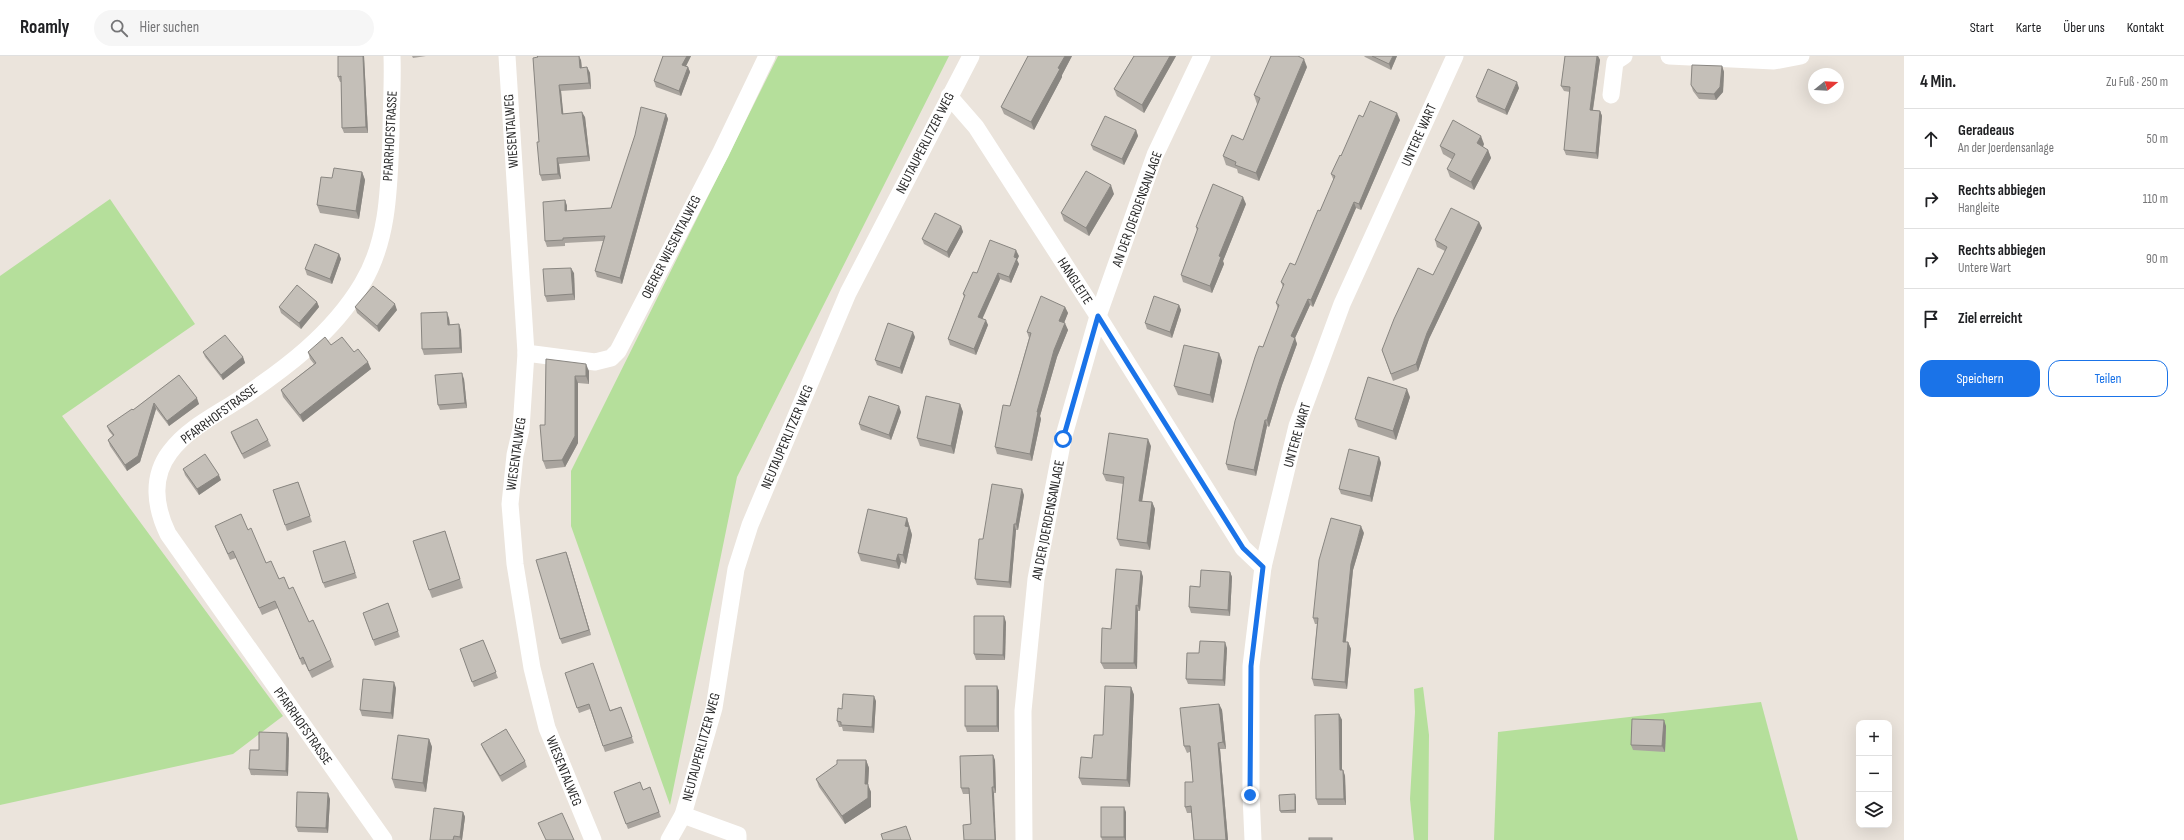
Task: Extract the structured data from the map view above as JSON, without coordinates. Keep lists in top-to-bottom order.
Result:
{
  "streets": {
    "street": [
      "WIESENTALWEG",
      "UNTERE WART",
      "PFARRHOFSTRASSE",
      "NEUTAUPERLITZER WEG",
      "AN DER JOERDENSANLAGE",
      "OBERER WIESENTALWEG",
      "HANGLEITE"
    ]
  },
  "crossings": [
    ["WIESENTALWEG", "OBERER WIESENTALWEG"],
    ["UNTERE WART", "HANGLEITE"],
    ["NEUTAUPERLITZER WEG", "HANGLEITE"],
    ["AN DER JOERDENSANLAGE", "HANGLEITE"]
  ],
  "north": "right",
  "page": {
    "header": "Roamly",
    "search": "Hier suchen",
    "nav": [
      "Start",
      "Karte",
      "Über uns",
      "Kontakt"
    ],
    "heading": ["4 Min.", "Zu Fuß · 250 m"],
    "list": [
      ["Geradeaus", "An der Joerdensanlage", "50 m"],
      ["Rechts abbiegen", "Hangleite", "110 m"],
      ["Rechts abbiegen", "Untere Wart", "90 m"],
      "Ziel erreicht"
    ],
    "buttons": ["Speichern", "Teilen"],
    "map_buttons": ["+", "−"]
  }
}
